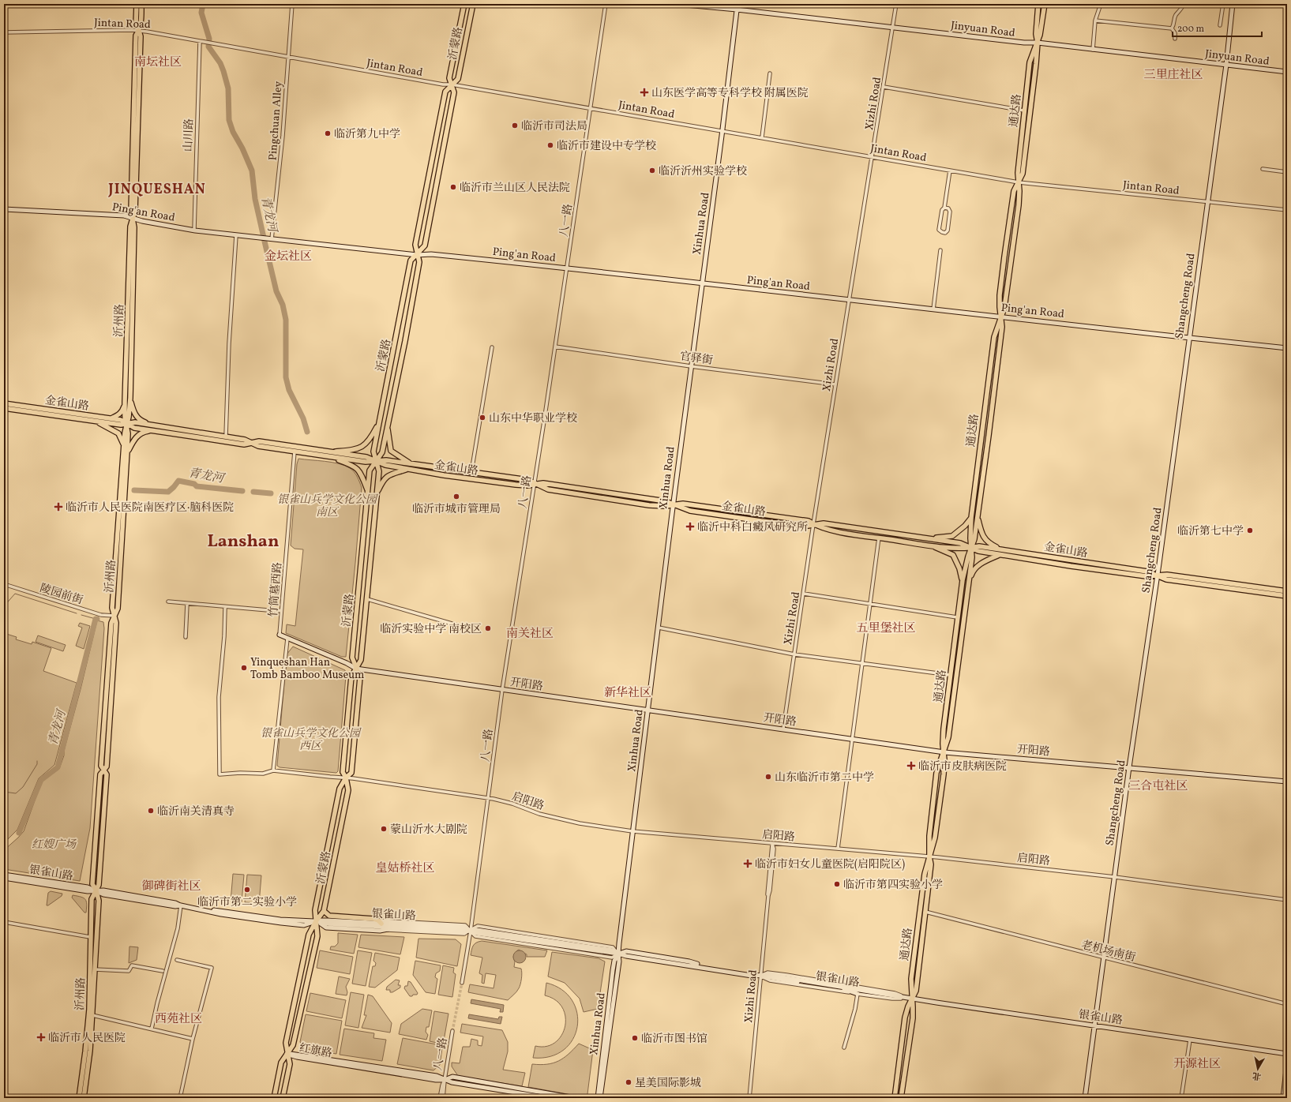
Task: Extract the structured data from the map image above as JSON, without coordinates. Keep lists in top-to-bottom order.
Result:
{
  "streets": {
    "main road": [
      "Jinyuan Road",
      "沂蒙路",
      "通达路",
      "Ping'an Road",
      "Xinhua Road",
      "Shangcheng Road",
      "沂州路",
      "金雀山路",
      "开阳路",
      "银雀山路",
      "红旗路"
    ],
    "street": [
      "Jintan Road",
      "Xizhi Road",
      "Pingchuan Alley",
      "山川路",
      "八一路",
      "官驿街",
      "竹简墓西路",
      "陵园前街",
      "启阳路",
      "老机场南街"
    ]
  },
  "crossings": [
    ["Jintan Road", "沂蒙路"],
    ["Jintan Road", "Xizhi Road"],
    ["Jintan Road", "通达路"],
    ["Jintan Road", "Pingchuan Alley"],
    ["Jintan Road", "山川路"],
    ["Jintan Road", "八一路"],
    ["Jintan Road", "Xinhua Road"],
    ["Jintan Road", "Shangcheng Road"],
    ["Jintan Road", "沂州路"],
    ["Jinyuan Road", "Xizhi Road"],
    ["Jinyuan Road", "通达路"],
    ["Jinyuan Road", "Xinhua Road"],
    ["Jinyuan Road", "Shangcheng Road"],
    ["沂蒙路", "Ping'an Road"],
    ["沂蒙路", "金雀山路"],
    ["沂蒙路", "开阳路"],
    ["沂蒙路", "启阳路"],
    ["沂蒙路", "银雀山路"],
    ["沂蒙路", "红旗路"],
    ["Xizhi Road", "Ping'an Road"],
    ["Xizhi Road", "官驿街"],
    ["Xizhi Road", "金雀山路"],
    ["Xizhi Road", "开阳路"],
    ["Xizhi Road", "启阳路"],
    ["Xizhi Road", "银雀山路"],
    ["通达路", "Ping'an Road"],
    ["通达路", "金雀山路"],
    ["通达路", "开阳路"],
    ["通达路", "启阳路"],
    ["通达路", "银雀山路"],
    ["通达路", "老机场南街"],
    ["Pingchuan Alley", "Ping'an Road"],
    ["山川路", "Ping'an Road"],
    ["Ping'an Road", "八一路"],
    ["Ping'an Road", "Xinhua Road"],
    ["Ping'an Road", "Shangcheng Road"],
    ["Ping'an Road", "沂州路"],
    ["八一路", "官驿街"],
    ["八一路", "金雀山路"],
    ["八一路", "开阳路"],
    ["八一路", "启阳路"],
    ["八一路", "银雀山路"],
    ["八一路", "红旗路"],
    ["Xinhua Road", "官驿街"],
    ["Xinhua Road", "金雀山路"],
    ["Xinhua Road", "开阳路"],
    ["Xinhua Road", "启阳路"],
    ["Xinhua Road", "银雀山路"],
    ["Shangcheng Road", "金雀山路"],
    ["Shangcheng Road", "开阳路"],
    ["Shangcheng Road", "启阳路"],
    ["Shangcheng Road", "银雀山路"],
    ["Shangcheng Road", "老机场南街"],
    ["沂州路", "金雀山路"],
    ["沂州路", "陵园前街"],
    ["沂州路", "银雀山路"],
    ["金雀山路", "竹简墓西路"],
    ["竹简墓西路", "开阳路"]
  ],
  "districts": [
    "南坛社区",
    "三里庄社区",
    "JINQUESHAN",
    "金坛社区",
    "Lanshan",
    "五里堡社区",
    "南关社区",
    "新华社区",
    "三合屯社区",
    "皇姑桥社区",
    "御碑街社区",
    "西苑社区",
    "开源社区"
  ],
  "water": ["青龙河"],
  "parks": ["银雀山兵学文化公园 南区", "银雀山兵学文化公园 西区", "红嫂广场"],
  "places": {
    "health": [
      "山东医学高等专科学校 附属医院",
      "临沂市人民医院南医疗区·脑科医院",
      "临沂中科白癜风研究所",
      "临沂市皮肤病医院",
      "临沂市妇女儿童医院(启阳院区)",
      "临沂市人民医院"
    ],
    "other": [
      "临沂市司法局",
      "临沂第九中学",
      "临沂市建设中专学校",
      "临沂沂州实验学校",
      "临沂市兰山区人民法院",
      "山东中华职业学校",
      "临沂市城市管理局",
      "临沂第七中学",
      "临沂实验中学 南校区",
      "Yinqueshan Han Tomb Bamboo Museum",
      "山东临沂市第二中学",
      "临沂南关清真寺",
      "蒙山沂水大剧院",
      "临沂市第四实验小学",
      "临沂市第二实验小学",
      "临沂市图书馆",
      "星美国际影城"
    ]
  },
  "scale_bar": "200 m",
  "north": "bottom"
}
